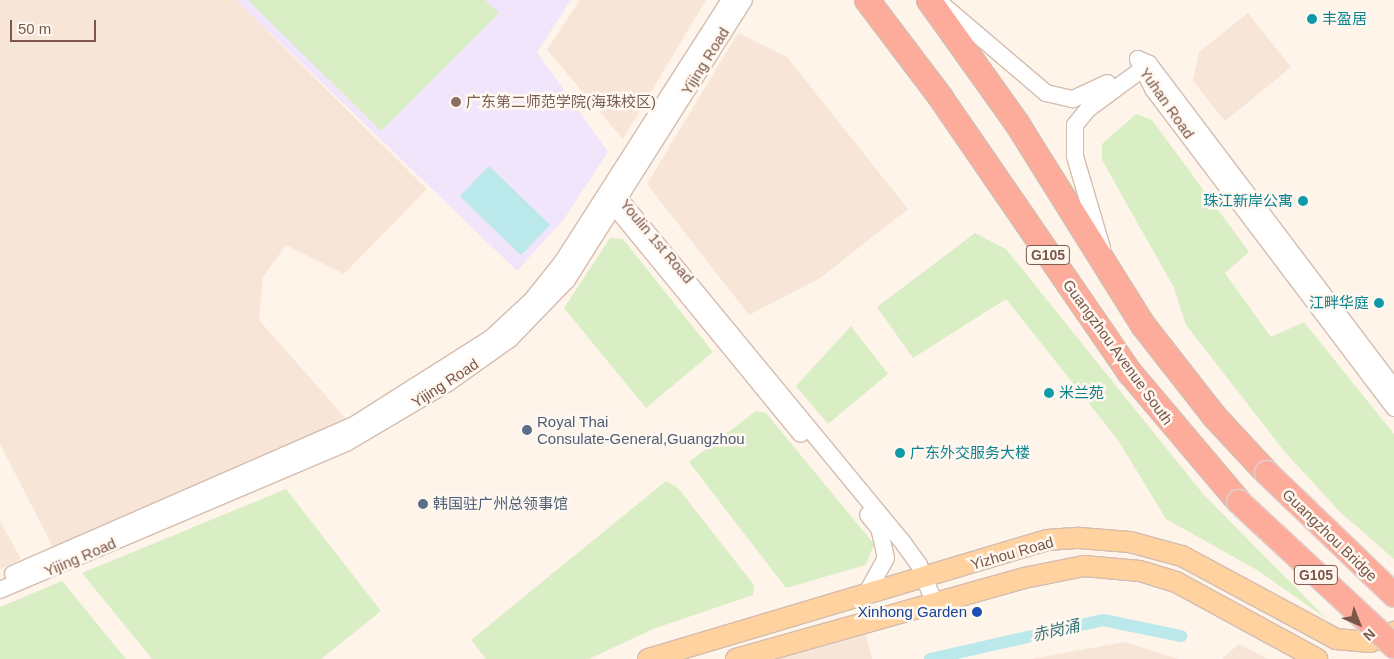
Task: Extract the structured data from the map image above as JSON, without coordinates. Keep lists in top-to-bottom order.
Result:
{
  "streets": {
    "highway": ["G105", "Guangzhou Avenue South", "Guangzhou Bridge"],
    "main road": ["Yizhou Road"],
    "street": ["Yijing Road", "Yuhan Road", "Youlin 1st Road"]
  },
  "crossings": [
    ["Yijing Road", "Youlin 1st Road"],
    ["Youlin 1st Road", "Yizhou Road"],
    ["G105", "Guangzhou Bridge"]
  ],
  "water": ["赤岗涌"],
  "places": [
    "丰盈居",
    "广东第二师范学院(海珠校区)",
    "珠江新岸公寓",
    "江畔华庭",
    "米兰苑",
    "Royal Thai Consulate-General,Guangzhou",
    "广东外交服务大楼",
    "韩国驻广州总领事馆",
    "Xinhong Garden"
  ],
  "scale_bar": "50 m",
  "north": "bottom right"
}
